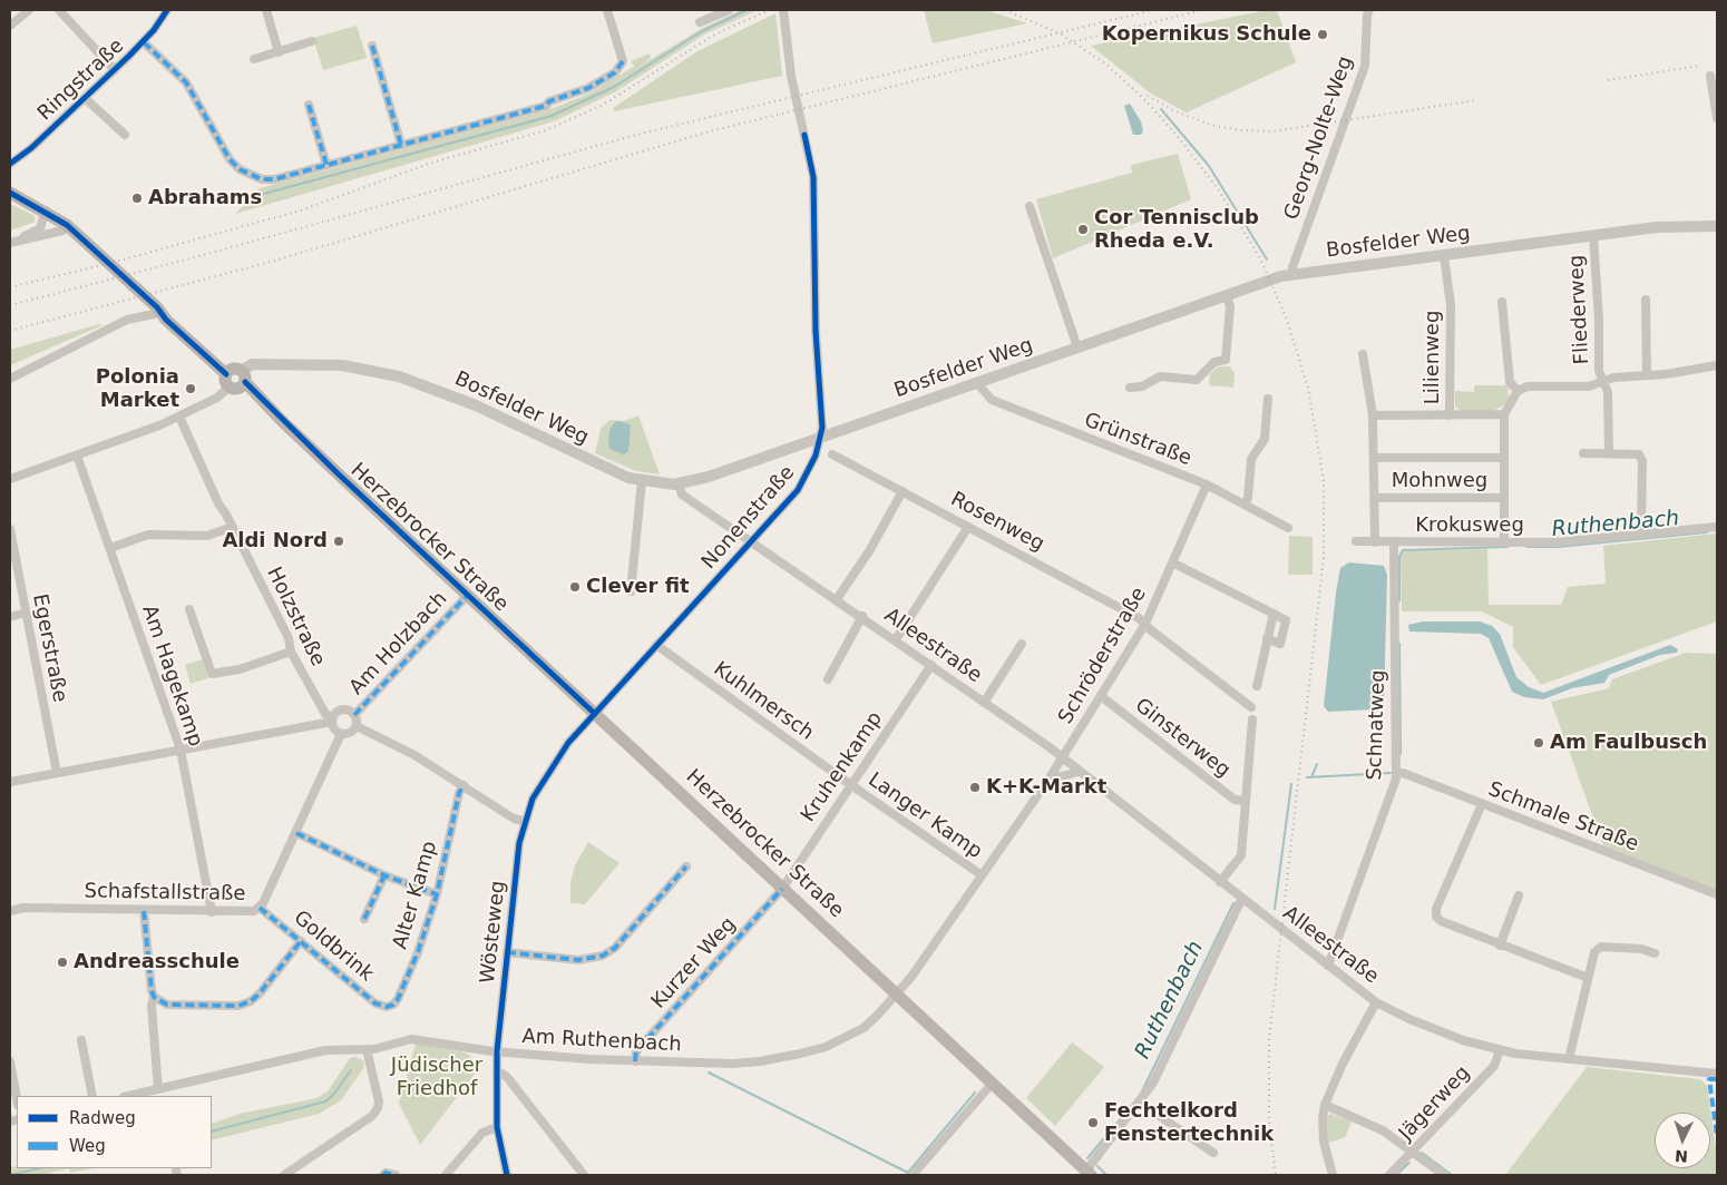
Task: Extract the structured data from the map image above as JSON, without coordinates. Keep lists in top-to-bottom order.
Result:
{
  "streets": {
    "main road": ["Herzebrocker Straße"],
    "street": [
      "Ringstraße",
      "Georg-Nolte-Weg",
      "Bosfelder Weg",
      "Fliederweg",
      "Lilienweg",
      "Grünstraße",
      "Mohnweg",
      "Nonenstraße",
      "Rosenweg",
      "Krokusweg",
      "Holzstraße",
      "Am Holzbach",
      "Alleestraße",
      "Egerstraße",
      "Schröderstraße",
      "Am Hagekamp",
      "Kuhlmersch",
      "Schnatweg",
      "Ginsterweg",
      "Kruhenkamp",
      "Langer Kamp",
      "Schmale Straße",
      "Schafstallstraße",
      "Alter Kamp",
      "Wösteweg",
      "Goldbrink",
      "Kurzer Weg",
      "Am Ruthenbach",
      "Jägerweg"
    ]
  },
  "crossings": [
    ["Georg-Nolte-Weg", "Bosfelder Weg"],
    ["Bosfelder Weg", "Fliederweg"],
    ["Bosfelder Weg", "Lilienweg"],
    ["Bosfelder Weg", "Grünstraße"],
    ["Bosfelder Weg", "Nonenstraße"],
    ["Bosfelder Weg", "Herzebrocker Straße"],
    ["Bosfelder Weg", "Alleestraße"],
    ["Grünstraße", "Schröderstraße"],
    ["Nonenstraße", "Herzebrocker Straße"],
    ["Nonenstraße", "Alleestraße"],
    ["Nonenstraße", "Kuhlmersch"],
    ["Nonenstraße", "Wösteweg"],
    ["Rosenweg", "Schröderstraße"],
    ["Krokusweg", "Schnatweg"],
    ["Herzebrocker Straße", "Am Holzbach"],
    ["Herzebrocker Straße", "Schröderstraße"],
    ["Herzebrocker Straße", "Kruhenkamp"],
    ["Herzebrocker Straße", "Wösteweg"],
    ["Herzebrocker Straße", "Kurzer Weg"],
    ["Herzebrocker Straße", "Am Ruthenbach"],
    ["Holzstraße", "Am Holzbach"],
    ["Holzstraße", "Schafstallstraße"],
    ["Am Holzbach", "Schafstallstraße"],
    ["Alleestraße", "Schröderstraße"],
    ["Alleestraße", "Schnatweg"],
    ["Alleestraße", "Kruhenkamp"],
    ["Alleestraße", "Jägerweg"],
    ["Schröderstraße", "Ginsterweg"],
    ["Schröderstraße", "Langer Kamp"],
    ["Schröderstraße", "Am Ruthenbach"],
    ["Am Hagekamp", "Schafstallstraße"],
    ["Kuhlmersch", "Kruhenkamp"],
    ["Kuhlmersch", "Langer Kamp"],
    ["Schnatweg", "Schmale Straße"],
    ["Kruhenkamp", "Langer Kamp"],
    ["Kruhenkamp", "Kurzer Weg"],
    ["Schafstallstraße", "Goldbrink"],
    ["Alter Kamp", "Goldbrink"],
    ["Wösteweg", "Am Ruthenbach"],
    ["Kurzer Weg", "Am Ruthenbach"]
  ],
  "water": ["Ruthenbach"],
  "parks": ["Jüdischer Friedhof"],
  "places": [
    "Kopernikus Schule",
    "Abrahams",
    "Cor Tennisclub Rheda e.V.",
    "Polonia Market",
    "Aldi Nord",
    "Clever fit",
    "Am Faulbusch",
    "K+K-Markt",
    "Andreasschule",
    "Fechtelkord Fenstertechnik"
  ],
  "legend": ["Radweg", "Weg"],
  "north": "bottom"
}
